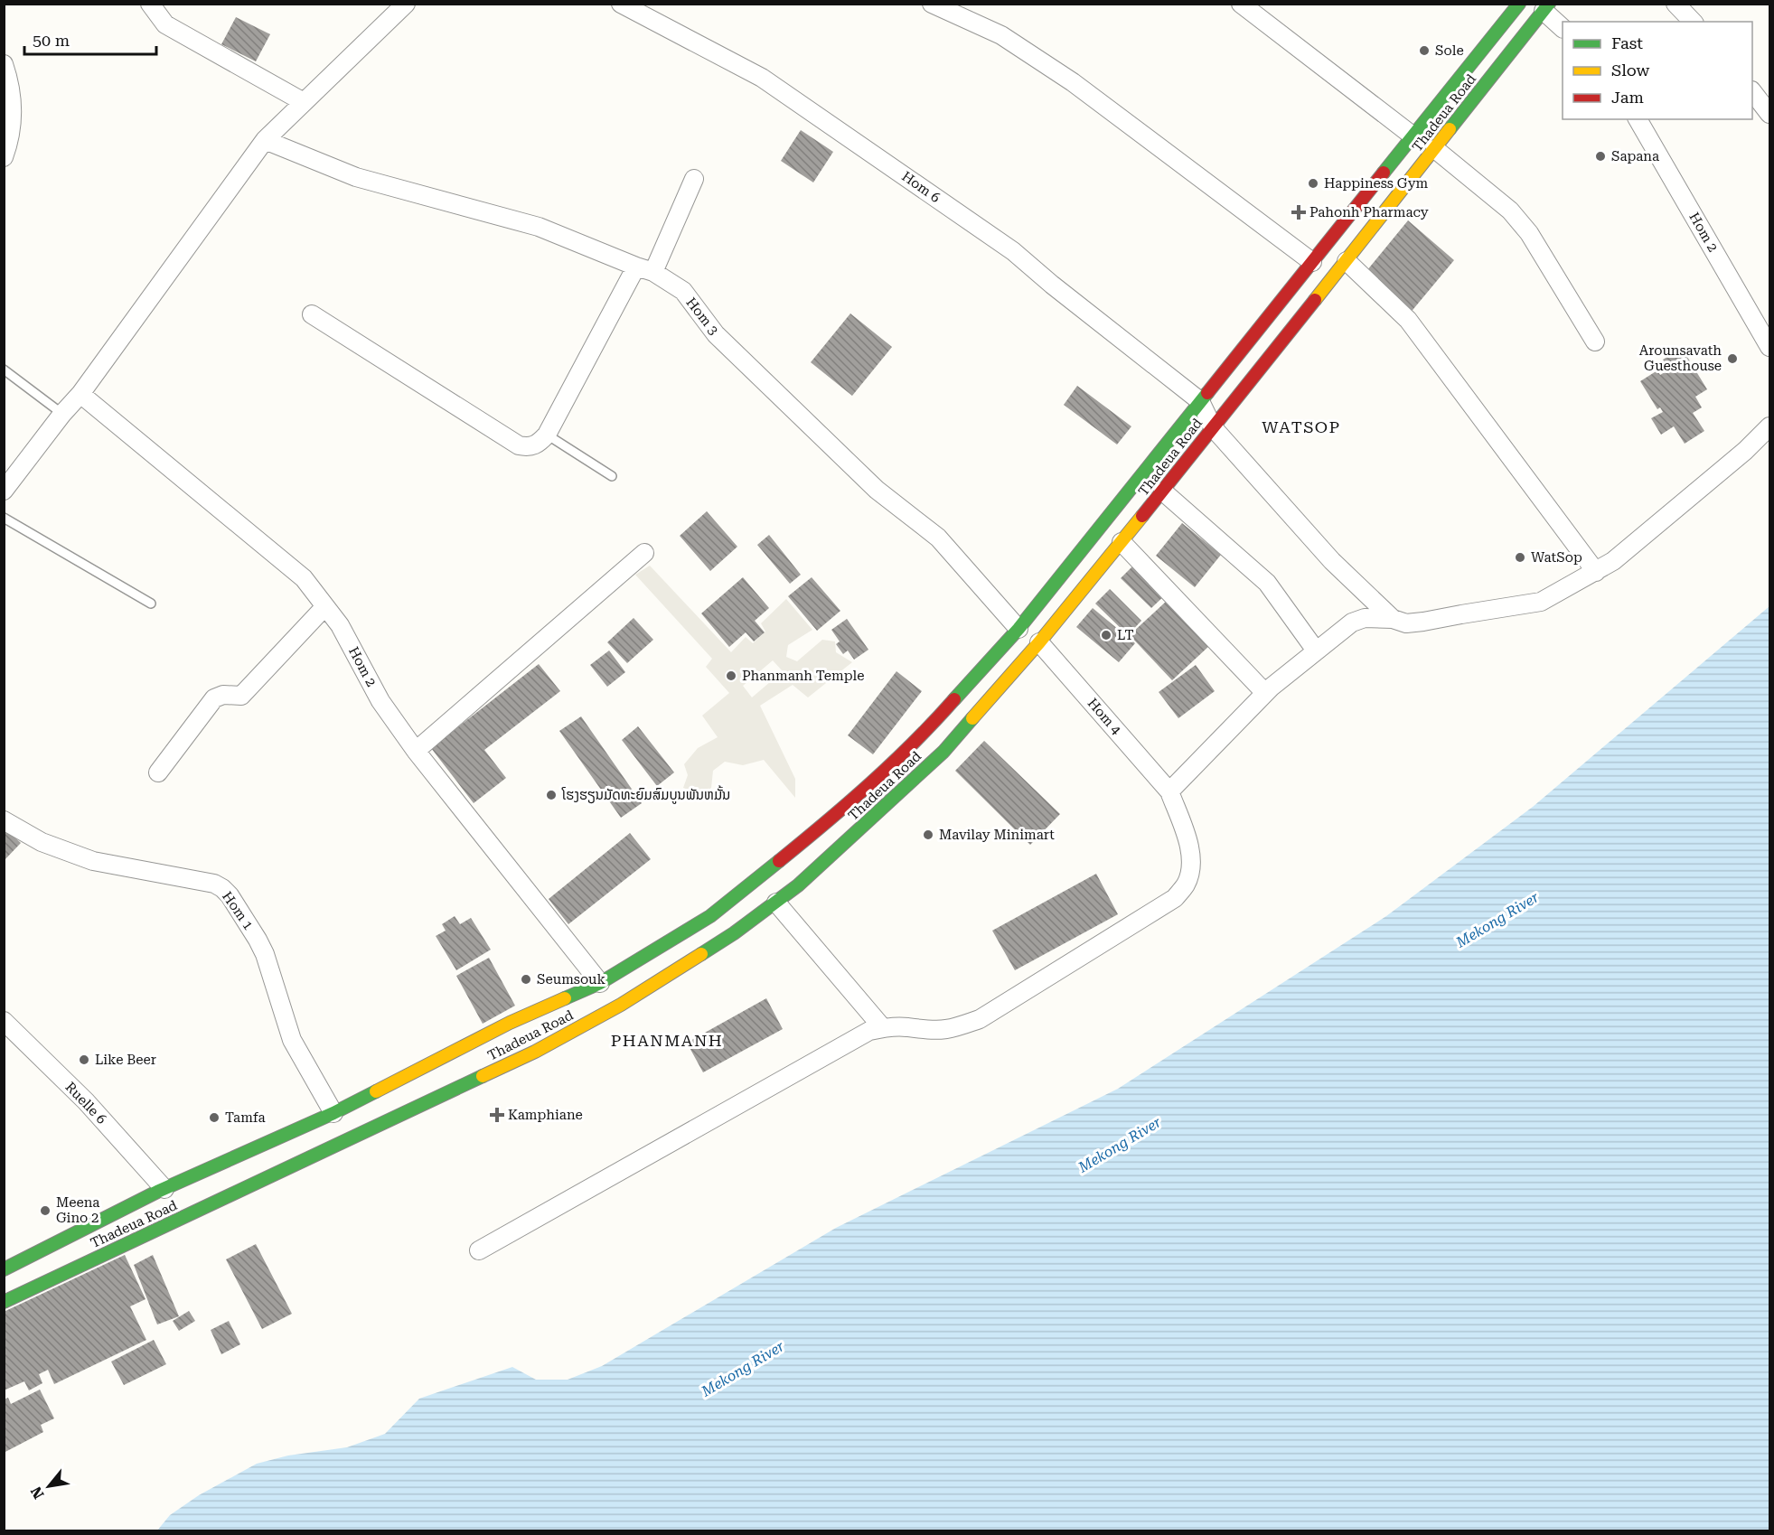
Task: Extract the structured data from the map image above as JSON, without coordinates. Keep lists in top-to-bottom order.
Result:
{
  "streets": {
    "main road": ["Thadeua Road"],
    "street": [
      "Hom 6",
      "Hom 2",
      "Hom 3",
      "Hom 4",
      "Hom 1",
      "Ruelle 6"
    ]
  },
  "crossings": [
    ["Thadeua Road", "Hom 6"],
    ["Thadeua Road", "Hom 2"],
    ["Thadeua Road", "Hom 3"],
    ["Thadeua Road", "Hom 4"],
    ["Thadeua Road", "Hom 1"],
    ["Thadeua Road", "Ruelle 6"]
  ],
  "districts": ["WATSOP", "PHANMANH"],
  "water": ["Mekong River"],
  "places": {
    "other": [
      "Sole",
      "Sapana",
      "Happiness Gym",
      "Arounsavath Guesthouse",
      "WatSop",
      "LT",
      "Phanmanh Temple",
      "ໂຮງຮຽນມັດທະຍົມສົມບູນພັນຫມັ້ນ",
      "Mavilay Minimart",
      "Seumsouk",
      "Like Beer",
      "Tamfa",
      "Meena Gino 2"
    ],
    "health": ["Pahonh Pharmacy", "Kamphiane"]
  },
  "legend": ["Fast", "Slow", "Jam"],
  "scale_bar": "50 m",
  "north": "bottom left"
}
